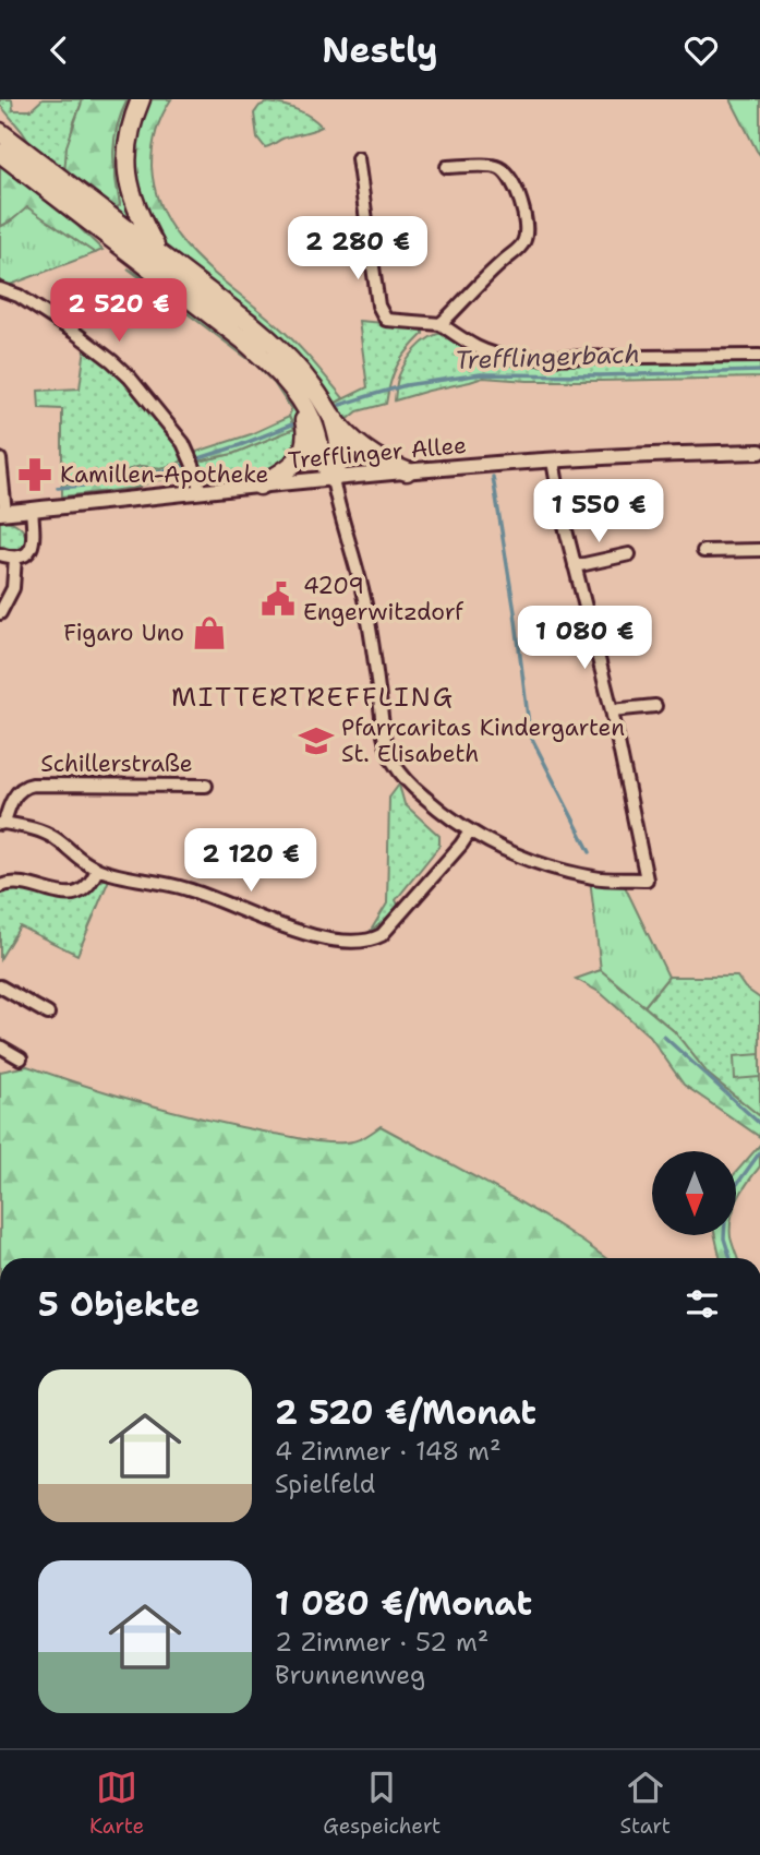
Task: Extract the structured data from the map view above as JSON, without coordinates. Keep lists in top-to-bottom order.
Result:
{
  "streets": {
    "main road": ["Trefflinger Allee"],
    "street": ["Schillerstraße"]
  },
  "districts": ["MITTERTREFFLING"],
  "water": ["Trefflingerbach"],
  "places": {
    "pharmacy": ["Kamillen-Apotheke"],
    "public building": ["4209 Engerwitzdorf"],
    "shop": ["Figaro Uno"],
    "school or university": ["Pfarrcaritas Kindergarten St. Elisabeth"]
  },
  "north": "bottom",
  "page": {
    "header": "Nestly",
    "price": [
      "2 280 €",
      "2 520 €",
      "1 550 €",
      "1 080 €",
      "2 120 €"
    ],
    "heading": "5 Objekte",
    "list": [
      {
        "name": "2 520 €/Monat",
        "note": "4 Zimmer · 148 m² · Spielfeld"
      },
      {
        "name": "1 080 €/Monat",
        "note": "2 Zimmer · 52 m² · Brunnenweg"
      }
    ],
    "tabs": ["Karte", "Gespeichert", "Start"]
  }
}
